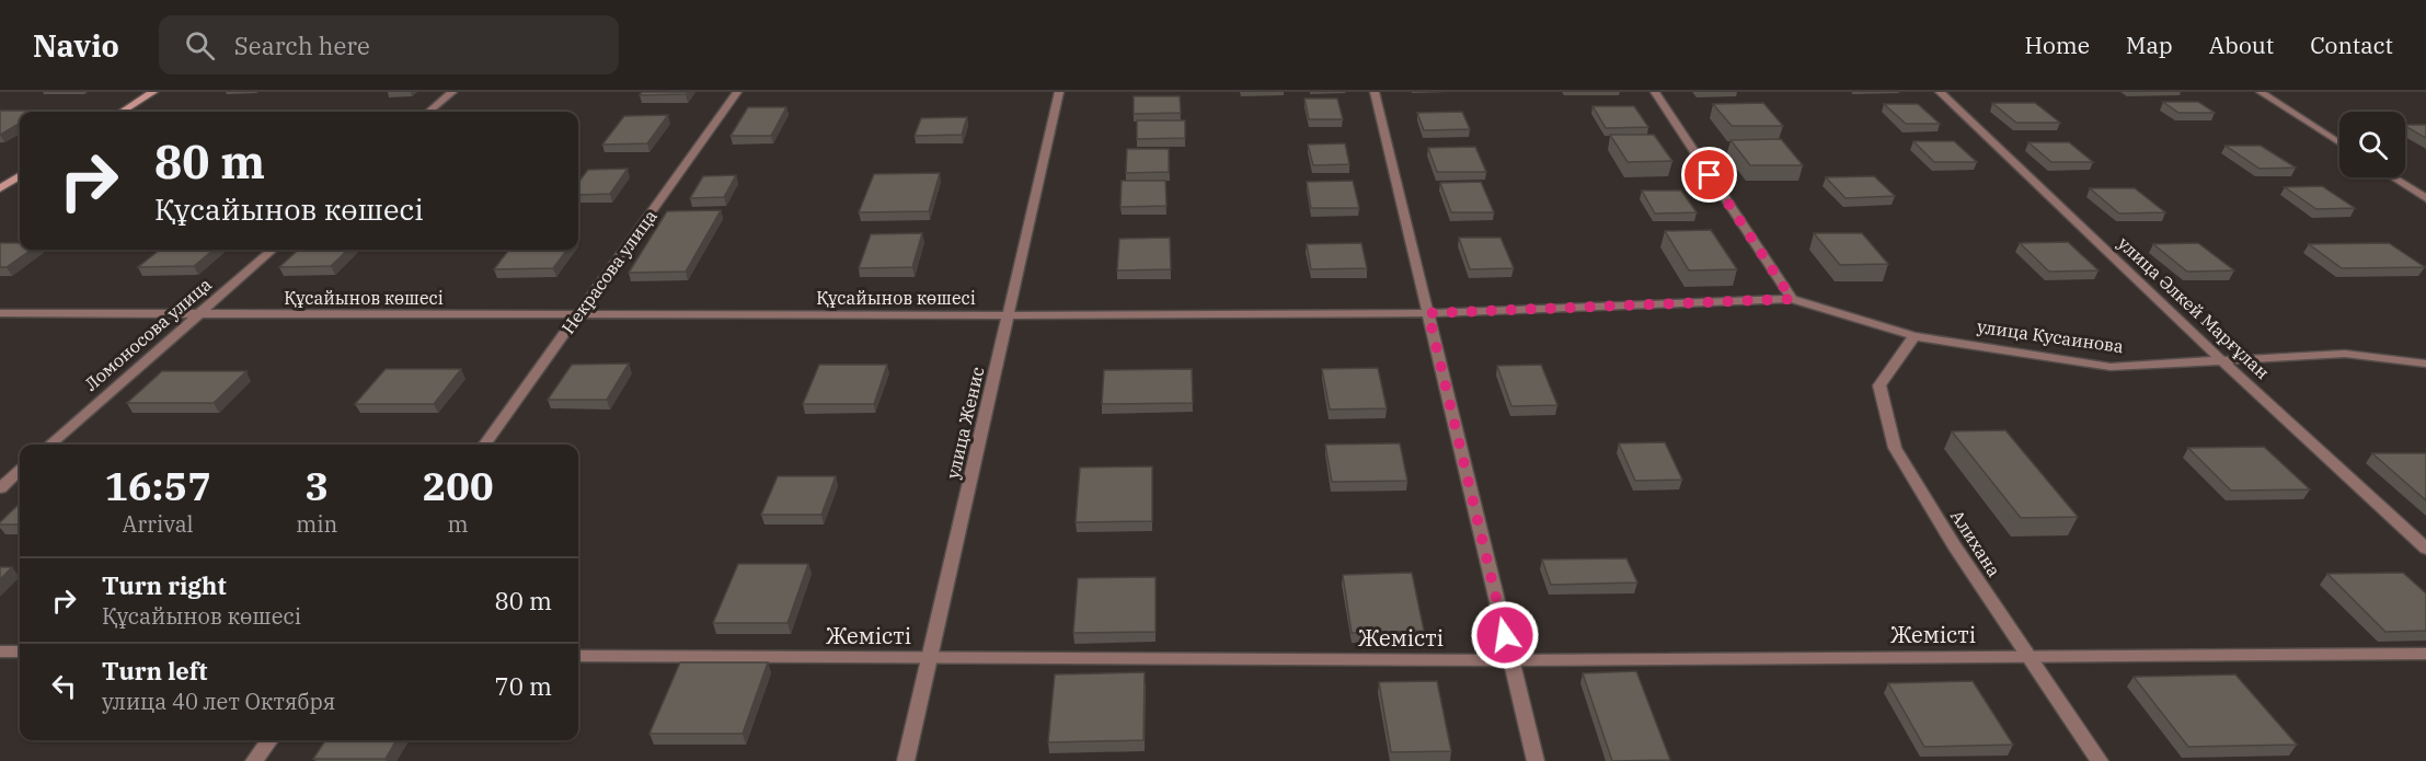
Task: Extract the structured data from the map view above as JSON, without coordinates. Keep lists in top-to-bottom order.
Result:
{
  "streets": {
    "street": [
      "Некрасова улица",
      "Құсайынов көшесі",
      "улица Әлкей Марғұлан",
      "Ломоносова улица",
      "улица Кусаинова",
      "улица Женис",
      "Алихана",
      "Жемісті"
    ]
  },
  "crossings": [
    ["Некрасова улица", "Құсайынов көшесі"],
    ["Құсайынов көшесі", "Ломоносова улица"],
    ["Құсайынов көшесі", "улица Кусаинова"],
    ["Құсайынов көшесі", "улица Женис"],
    ["улица Әлкей Марғұлан", "улица Кусаинова"],
    ["улица Кусаинова", "Алихана"],
    ["улица Женис", "Жемісті"],
    ["Алихана", "Жемісті"]
  ],
  "page": {
    "header": "Navio",
    "search": "Search here",
    "nav": [
      "Home",
      "Map",
      "About",
      "Contact"
    ],
    "turn": ["80 m", "Құсайынов көшесі"],
    "eta": [
      "16:57",
      "Arrival",
      "3",
      "min",
      "200",
      "m"
    ],
    "list": [
      {
        "name": "Turn right",
        "note": "Құсайынов көшесі",
        "value": "80 m"
      },
      {
        "name": "Turn left",
        "note": "улица 40 лет Октября",
        "value": "70 m"
      }
    ]
  }
}
